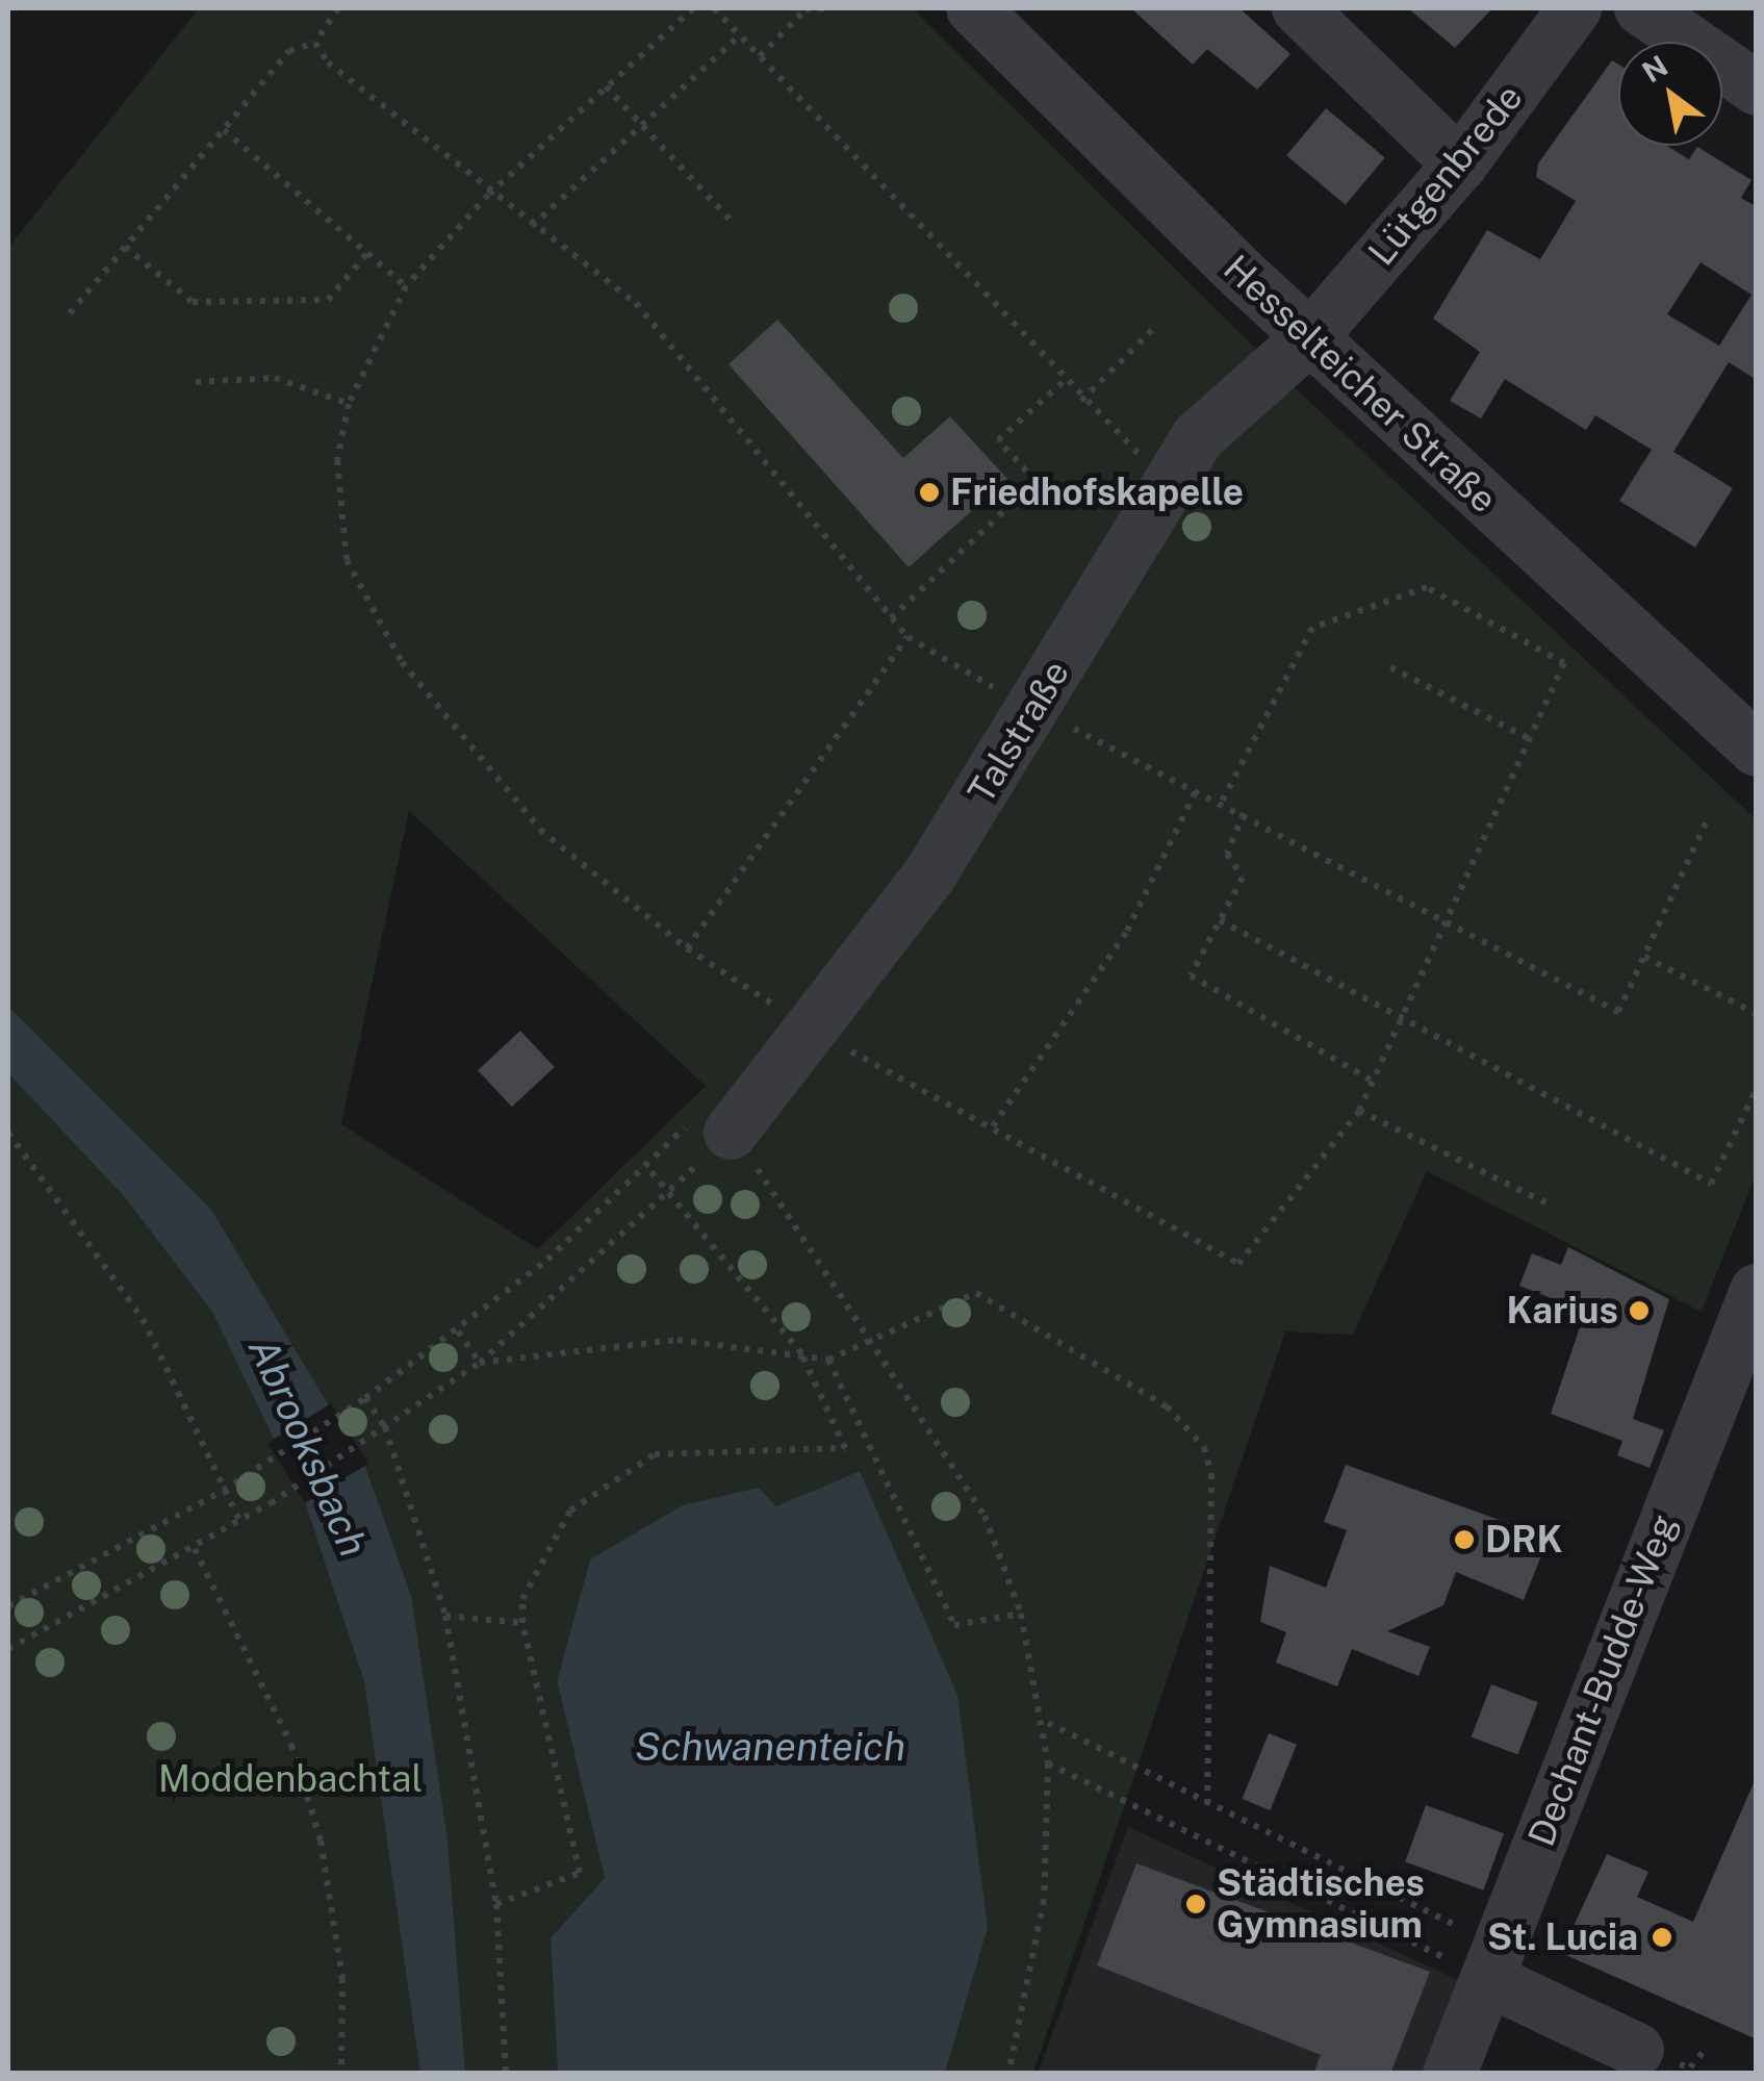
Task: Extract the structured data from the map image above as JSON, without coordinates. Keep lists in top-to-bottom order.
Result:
{
  "streets": {
    "street": [
      "Lütgenbrede",
      "Hesselteicher Straße",
      "Talstraße",
      "Dechant-Budde-Weg"
    ]
  },
  "crossings": [
    ["Lütgenbrede", "Hesselteicher Straße"],
    ["Lütgenbrede", "Talstraße"],
    ["Hesselteicher Straße", "Talstraße"]
  ],
  "water": ["Abrooksbach", "Schwanenteich"],
  "parks": ["Moddenbachtal"],
  "places": [
    "Friedhofskapelle",
    "Karius",
    "DRK",
    "Städtisches Gymnasium",
    "St. Lucia"
  ],
  "north": "top left"
}
